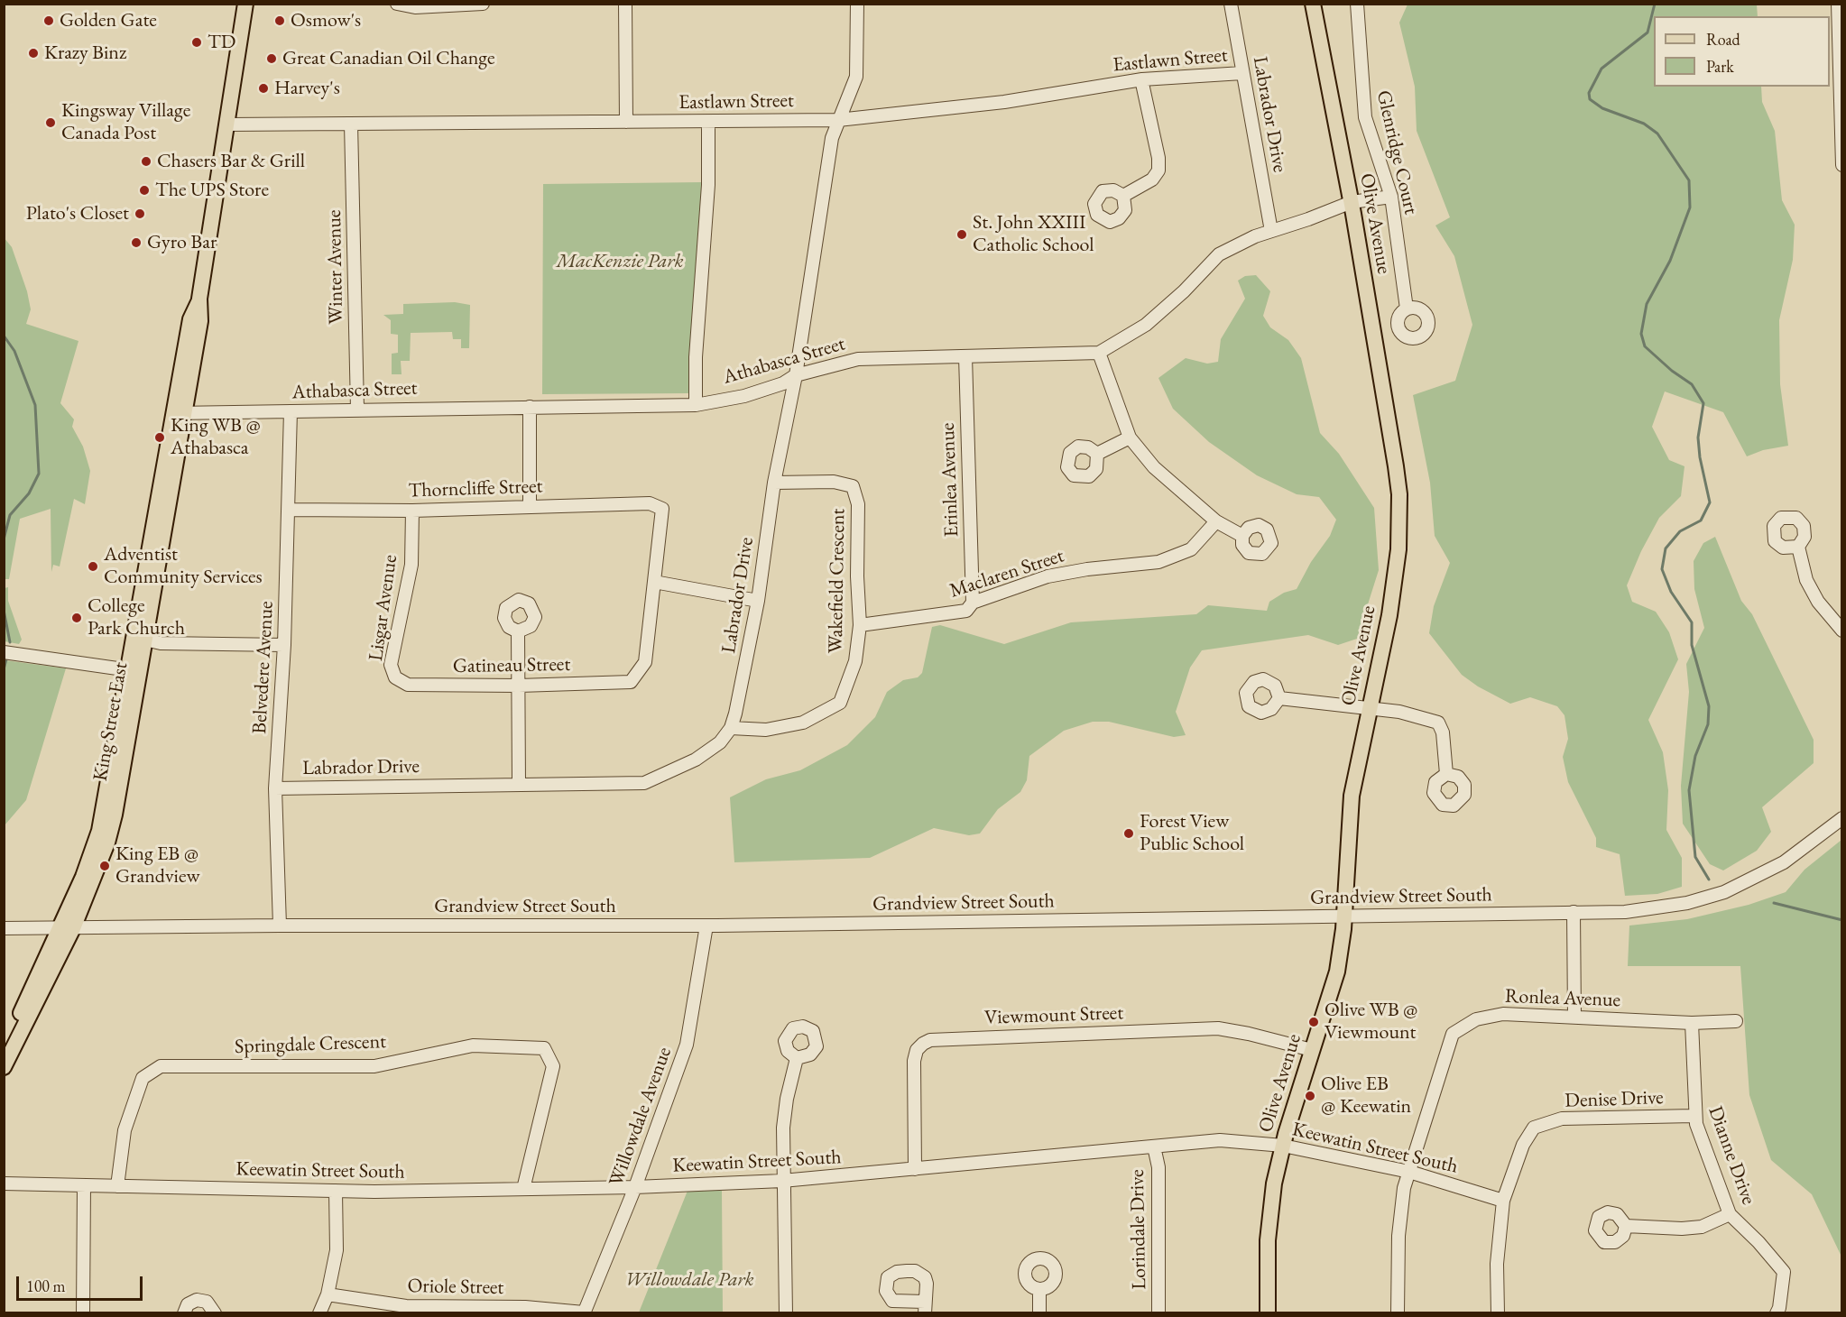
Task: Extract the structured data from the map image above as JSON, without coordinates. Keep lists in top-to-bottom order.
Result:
{
  "streets": {
    "main road": ["Olive Avenue", "King Street East"],
    "street": [
      "Eastlawn Street",
      "Labrador Drive",
      "Glenridge Court",
      "Winter Avenue",
      "Athabasca Street",
      "Erinlea Avenue",
      "Thorncliffe Street",
      "Maclaren Street",
      "Wakefield Crescent",
      "Lisgar Avenue",
      "Gatineau Street",
      "Belvedere Avenue",
      "Grandview Street South",
      "Ronlea Avenue",
      "Viewmount Street",
      "Springdale Crescent",
      "Denise Drive",
      "Willowdale Avenue",
      "Keewatin Street South",
      "Dianne Drive",
      "Lorindale Drive",
      "Oriole Street"
    ]
  },
  "crossings": [
    ["Eastlawn Street", "Labrador Drive"],
    ["Eastlawn Street", "Winter Avenue"],
    ["Eastlawn Street", "King Street East"],
    ["Labrador Drive", "Athabasca Street"],
    ["Labrador Drive", "Wakefield Crescent"],
    ["Labrador Drive", "Belvedere Avenue"],
    ["Glenridge Court", "Athabasca Street"],
    ["Olive Avenue", "Athabasca Street"],
    ["Olive Avenue", "Grandview Street South"],
    ["Olive Avenue", "Viewmount Street"],
    ["Olive Avenue", "Keewatin Street South"],
    ["Winter Avenue", "Athabasca Street"],
    ["Athabasca Street", "Erinlea Avenue"],
    ["Athabasca Street", "Belvedere Avenue"],
    ["Athabasca Street", "King Street East"],
    ["Erinlea Avenue", "Maclaren Street"],
    ["Thorncliffe Street", "Lisgar Avenue"],
    ["Thorncliffe Street", "Gatineau Street"],
    ["Thorncliffe Street", "Belvedere Avenue"],
    ["Maclaren Street", "Wakefield Crescent"],
    ["Lisgar Avenue", "Gatineau Street"],
    ["Belvedere Avenue", "Grandview Street South"],
    ["King Street East", "Grandview Street South"],
    ["Grandview Street South", "Willowdale Avenue"],
    ["Ronlea Avenue", "Keewatin Street South"],
    ["Ronlea Avenue", "Dianne Drive"],
    ["Viewmount Street", "Keewatin Street South"],
    ["Springdale Crescent", "Keewatin Street South"],
    ["Denise Drive", "Keewatin Street South"],
    ["Denise Drive", "Dianne Drive"],
    ["Willowdale Avenue", "Keewatin Street South"],
    ["Willowdale Avenue", "Oriole Street"],
    ["Keewatin Street South", "Lorindale Drive"]
  ],
  "parks": ["MacKenzie Park", "Willowdale Park"],
  "places": [
    "Golden Gate",
    "Osmow's",
    "TD",
    "Krazy Binz",
    "Great Canadian Oil Change",
    "Harvey's",
    "Kingsway Village Canada Post",
    "Chasers Bar & Grill",
    "The UPS Store",
    "Plato's Closet",
    "St. John XXIII Catholic School",
    "Gyro Bar",
    "King WB @ Athabasca",
    "Adventist Community Services",
    "College Park Church",
    "Forest View Public School",
    "King EB @ Grandview",
    "Olive WB @ Viewmount",
    "Olive EB @ Keewatin"
  ],
  "legend": ["Road", "Park"],
  "scale_bar": "100 m"
}
